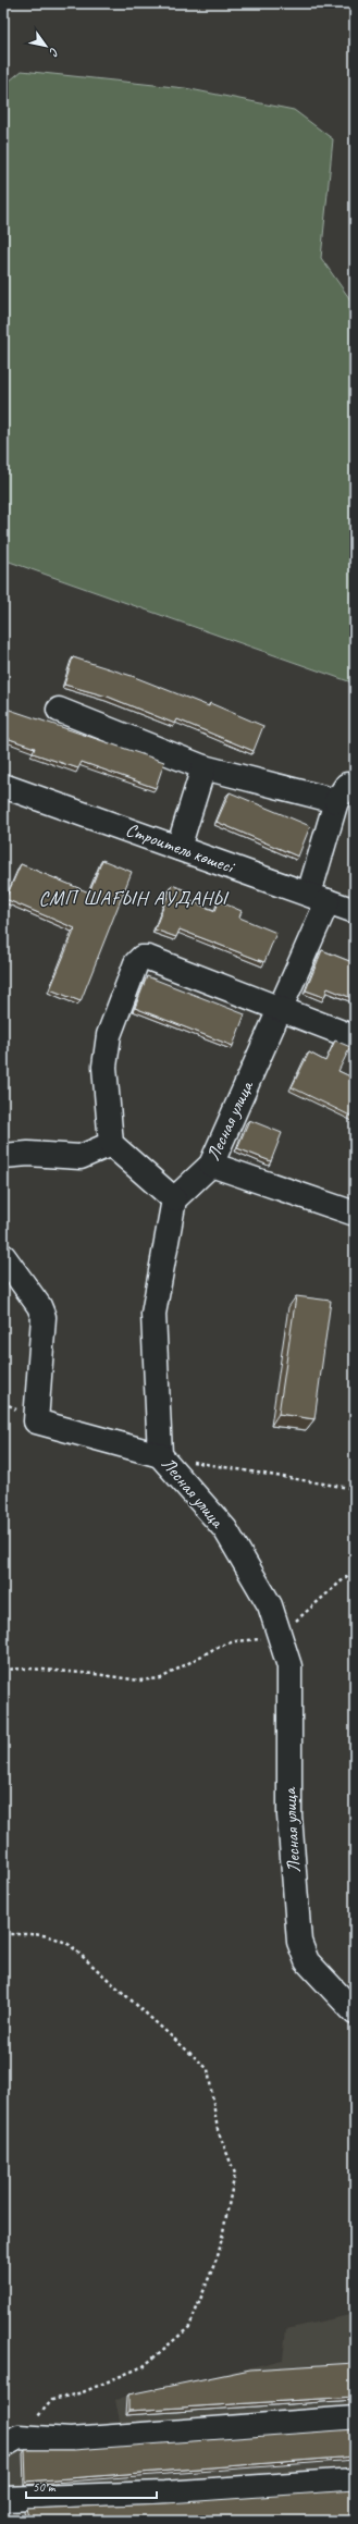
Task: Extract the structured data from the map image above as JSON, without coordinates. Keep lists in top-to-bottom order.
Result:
{
  "streets": {
    "street": ["Строитель көшесі", "Лесная улица"]
  },
  "crossings": [
    ["Строитель көшесі", "Лесная улица"]
  ],
  "districts": ["СМП ШАҒЫН АУДАНЫ"],
  "scale_bar": "50 m",
  "north": "bottom right"
}
